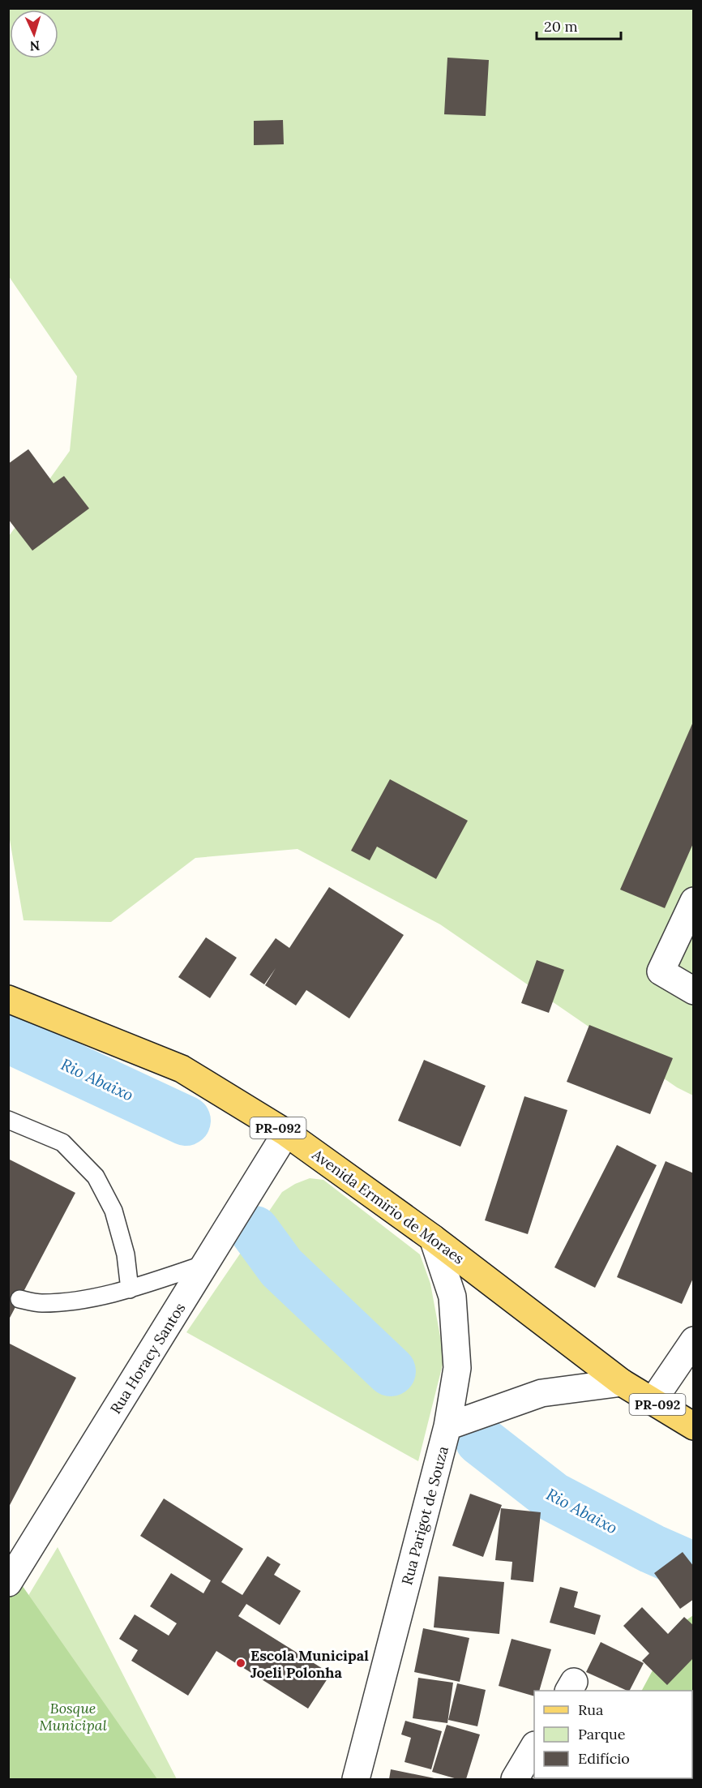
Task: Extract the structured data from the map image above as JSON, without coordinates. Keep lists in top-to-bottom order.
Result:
{
  "streets": {
    "main road": ["PR-092", "Avenida Ermirio de Moraes"],
    "street": ["Rua Horacy Santos", "Rua Parigot de Souza"]
  },
  "crossings": [
    ["Avenida Ermirio de Moraes", "Rua Horacy Santos"],
    ["Avenida Ermirio de Moraes", "Rua Parigot de Souza"]
  ],
  "water": ["Rio Abaixo"],
  "parks": ["Bosque Municipal"],
  "places": ["Escola Municipal Joeli Polonha"],
  "legend": ["Rua", "Parque", "Edifício"],
  "scale_bar": "20 m",
  "north": "bottom"
}
